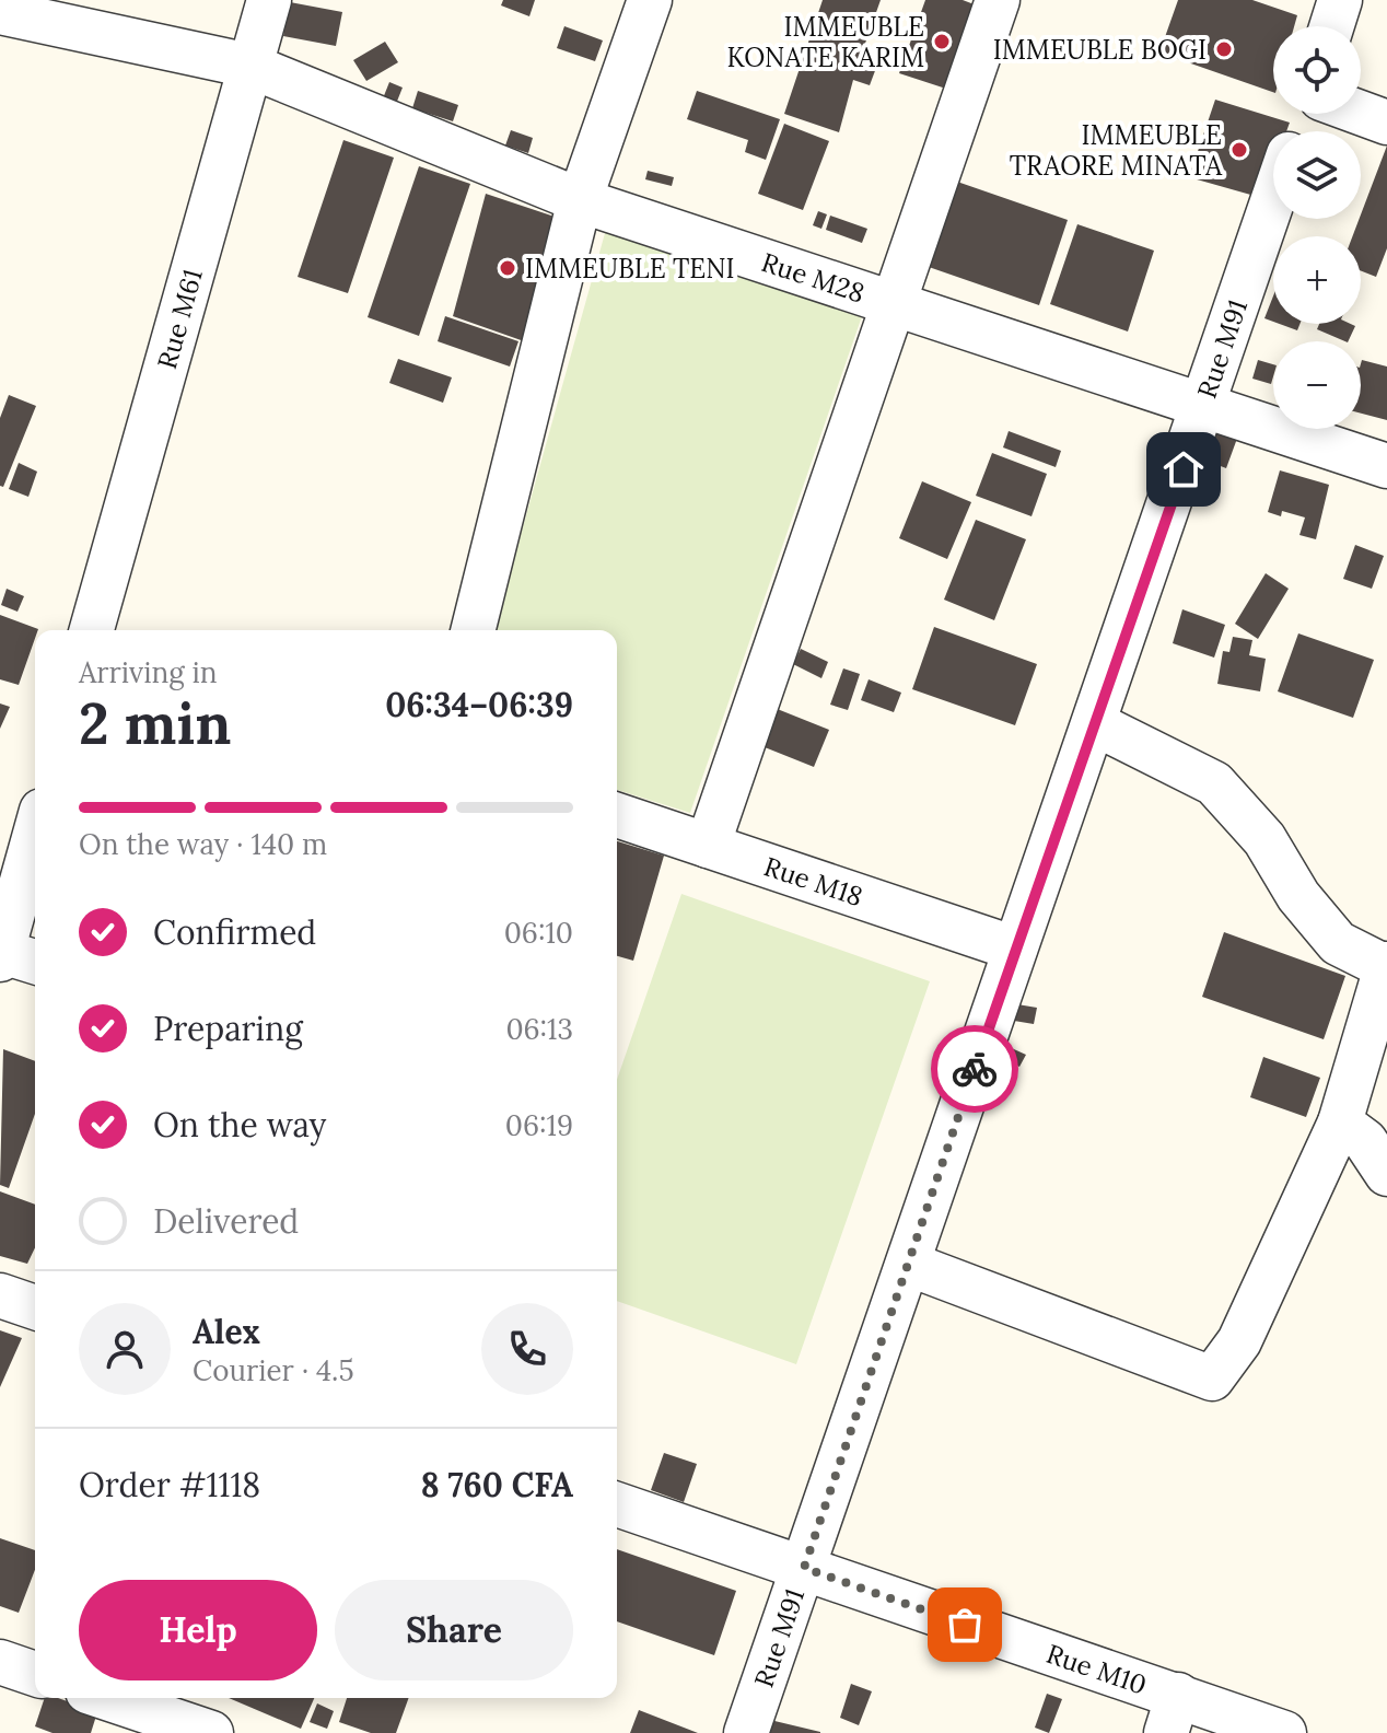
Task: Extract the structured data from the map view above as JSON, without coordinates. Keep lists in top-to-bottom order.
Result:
{
  "streets": {
    "street": [
      "Rue M28",
      "Rue M61",
      "Rue M91",
      "Rue M18",
      "Rue M10"
    ]
  },
  "crossings": [
    ["Rue M28", "Rue M61"],
    ["Rue M28", "Rue M91"],
    ["Rue M91", "Rue M18"],
    ["Rue M91", "Rue M10"]
  ],
  "places": [
    "IMMEUBLE KONATE KARIM",
    "IMMEUBLE BOGI",
    "IMMEUBLE TRAORE MINATA",
    "IMMEUBLE TENI"
  ],
  "page": {
    "map_buttons": ["+", "−"],
    "heading": ["2 min", "Arriving in", "06:34–06:39"],
    "panel": [
      "Alex",
      "Courier · 4.5",
      "Order #1118",
      "8 760 CFA"
    ],
    "bar": "On the way · 140 m",
    "list": [
      ["Confirmed", "06:10"],
      ["Preparing", "06:13"],
      ["On the way", "06:19"],
      "Delivered"
    ],
    "buttons": ["Help", "Share"]
  }
}
